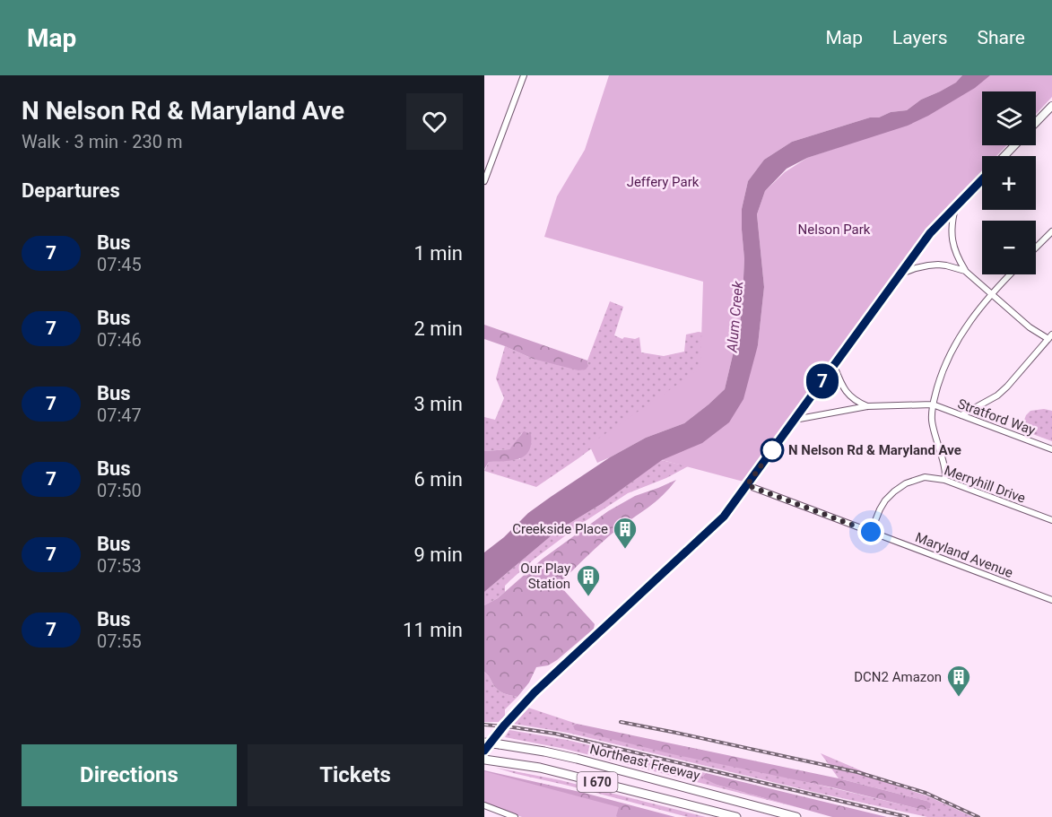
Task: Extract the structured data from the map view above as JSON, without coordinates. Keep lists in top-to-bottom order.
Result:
{
  "streets": {
    "highway": ["Northeast Freeway", "I 670"],
    "street": ["Stratford Way", "Merryhill Drive", "Maryland Avenue"]
  },
  "crossings": [
    ["Merryhill Drive", "Maryland Avenue"]
  ],
  "water": ["Alum Creek"],
  "parks": ["Jeffery Park", "Nelson Park"],
  "places": {
    "other": ["N Nelson Rd & Maryland Ave"],
    "building": ["Creekside Place", "Our Play Station", "DCN2 Amazon"]
  },
  "lines": ["bus line 7"],
  "page": {
    "header": "Map",
    "nav": ["Map", "Layers", "Share"],
    "heading": [
      ["N Nelson Rd & Maryland Ave", "Walk · 3 min · 230 m"],
      "Departures"
    ],
    "on_map": "7",
    "map_buttons": ["+", "−"],
    "list": [
      {
        "mark": "7",
        "name": "Bus",
        "note": "07:45",
        "value": "1 min"
      },
      {
        "mark": "7",
        "name": "Bus",
        "note": "07:46",
        "value": "2 min"
      },
      {
        "mark": "7",
        "name": "Bus",
        "note": "07:47",
        "value": "3 min"
      },
      {
        "mark": "7",
        "name": "Bus",
        "note": "07:50",
        "value": "6 min"
      },
      {
        "mark": "7",
        "name": "Bus",
        "note": "07:53",
        "value": "9 min"
      },
      {
        "mark": "7",
        "name": "Bus",
        "note": "07:55",
        "value": "11 min"
      }
    ],
    "buttons": ["Directions", "Tickets"]
  }
}
